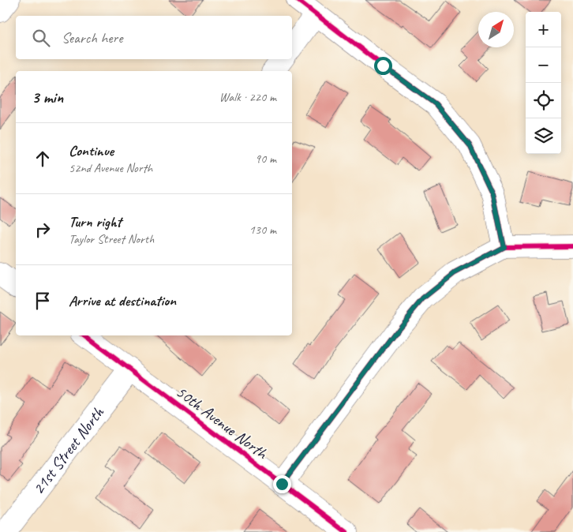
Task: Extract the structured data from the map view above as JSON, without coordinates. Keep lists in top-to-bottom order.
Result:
{
  "streets": {
    "street": ["50th Avenue North", "21st Street North"]
  },
  "crossings": [
    ["50th Avenue North", "21st Street North"]
  ],
  "north": "top right",
  "page": {
    "map_buttons": ["+", "−"],
    "search": "Search here",
    "heading": ["3 min", "Walk · 220 m"],
    "list": [
      ["Continue", "52nd Avenue North", "90 m"],
      ["Turn right", "Taylor Street North", "130 m"],
      "Arrive at destination"
    ]
  }
}
